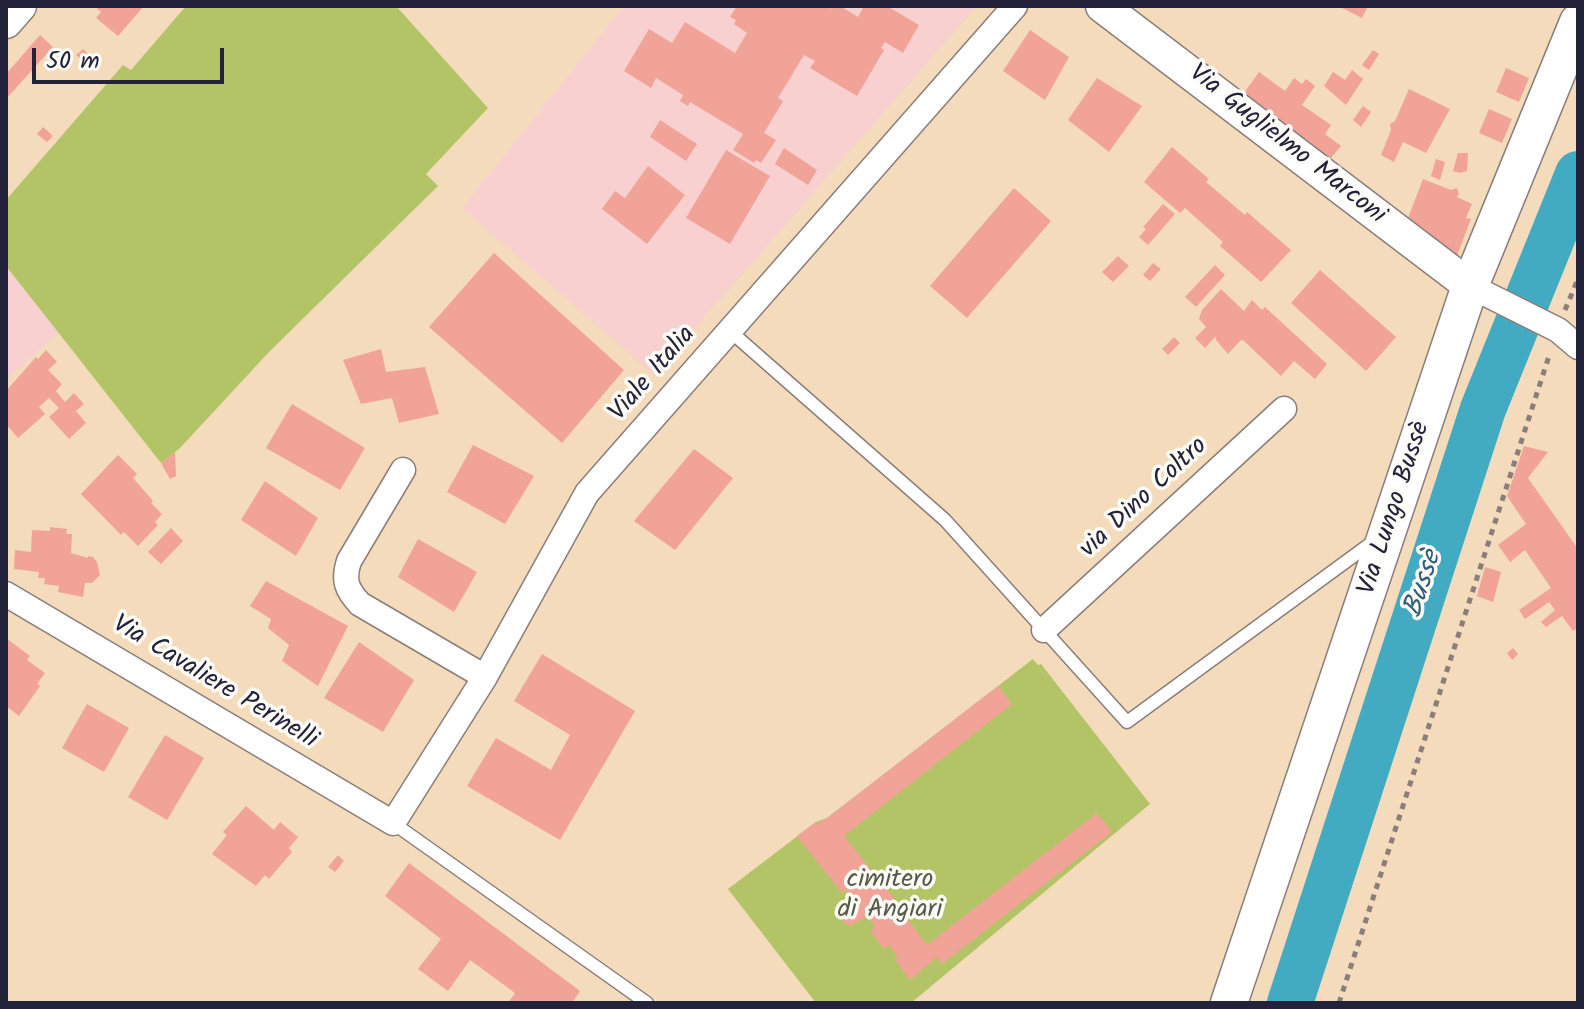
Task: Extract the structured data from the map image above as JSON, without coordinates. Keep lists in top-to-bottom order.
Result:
{
  "streets": {
    "main road": ["Via Lungo Bussè"],
    "street": [
      "Via Guglielmo Marconi",
      "Viale Italia",
      "via Dino Coltro",
      "Via Cavaliere Perinelli"
    ]
  },
  "crossings": [
    ["Via Guglielmo Marconi", "Via Lungo Bussè"],
    ["Viale Italia", "Via Cavaliere Perinelli"]
  ],
  "water": ["Bussè"],
  "parks": ["cimitero di Angiari"],
  "scale_bar": "50 m"
}
